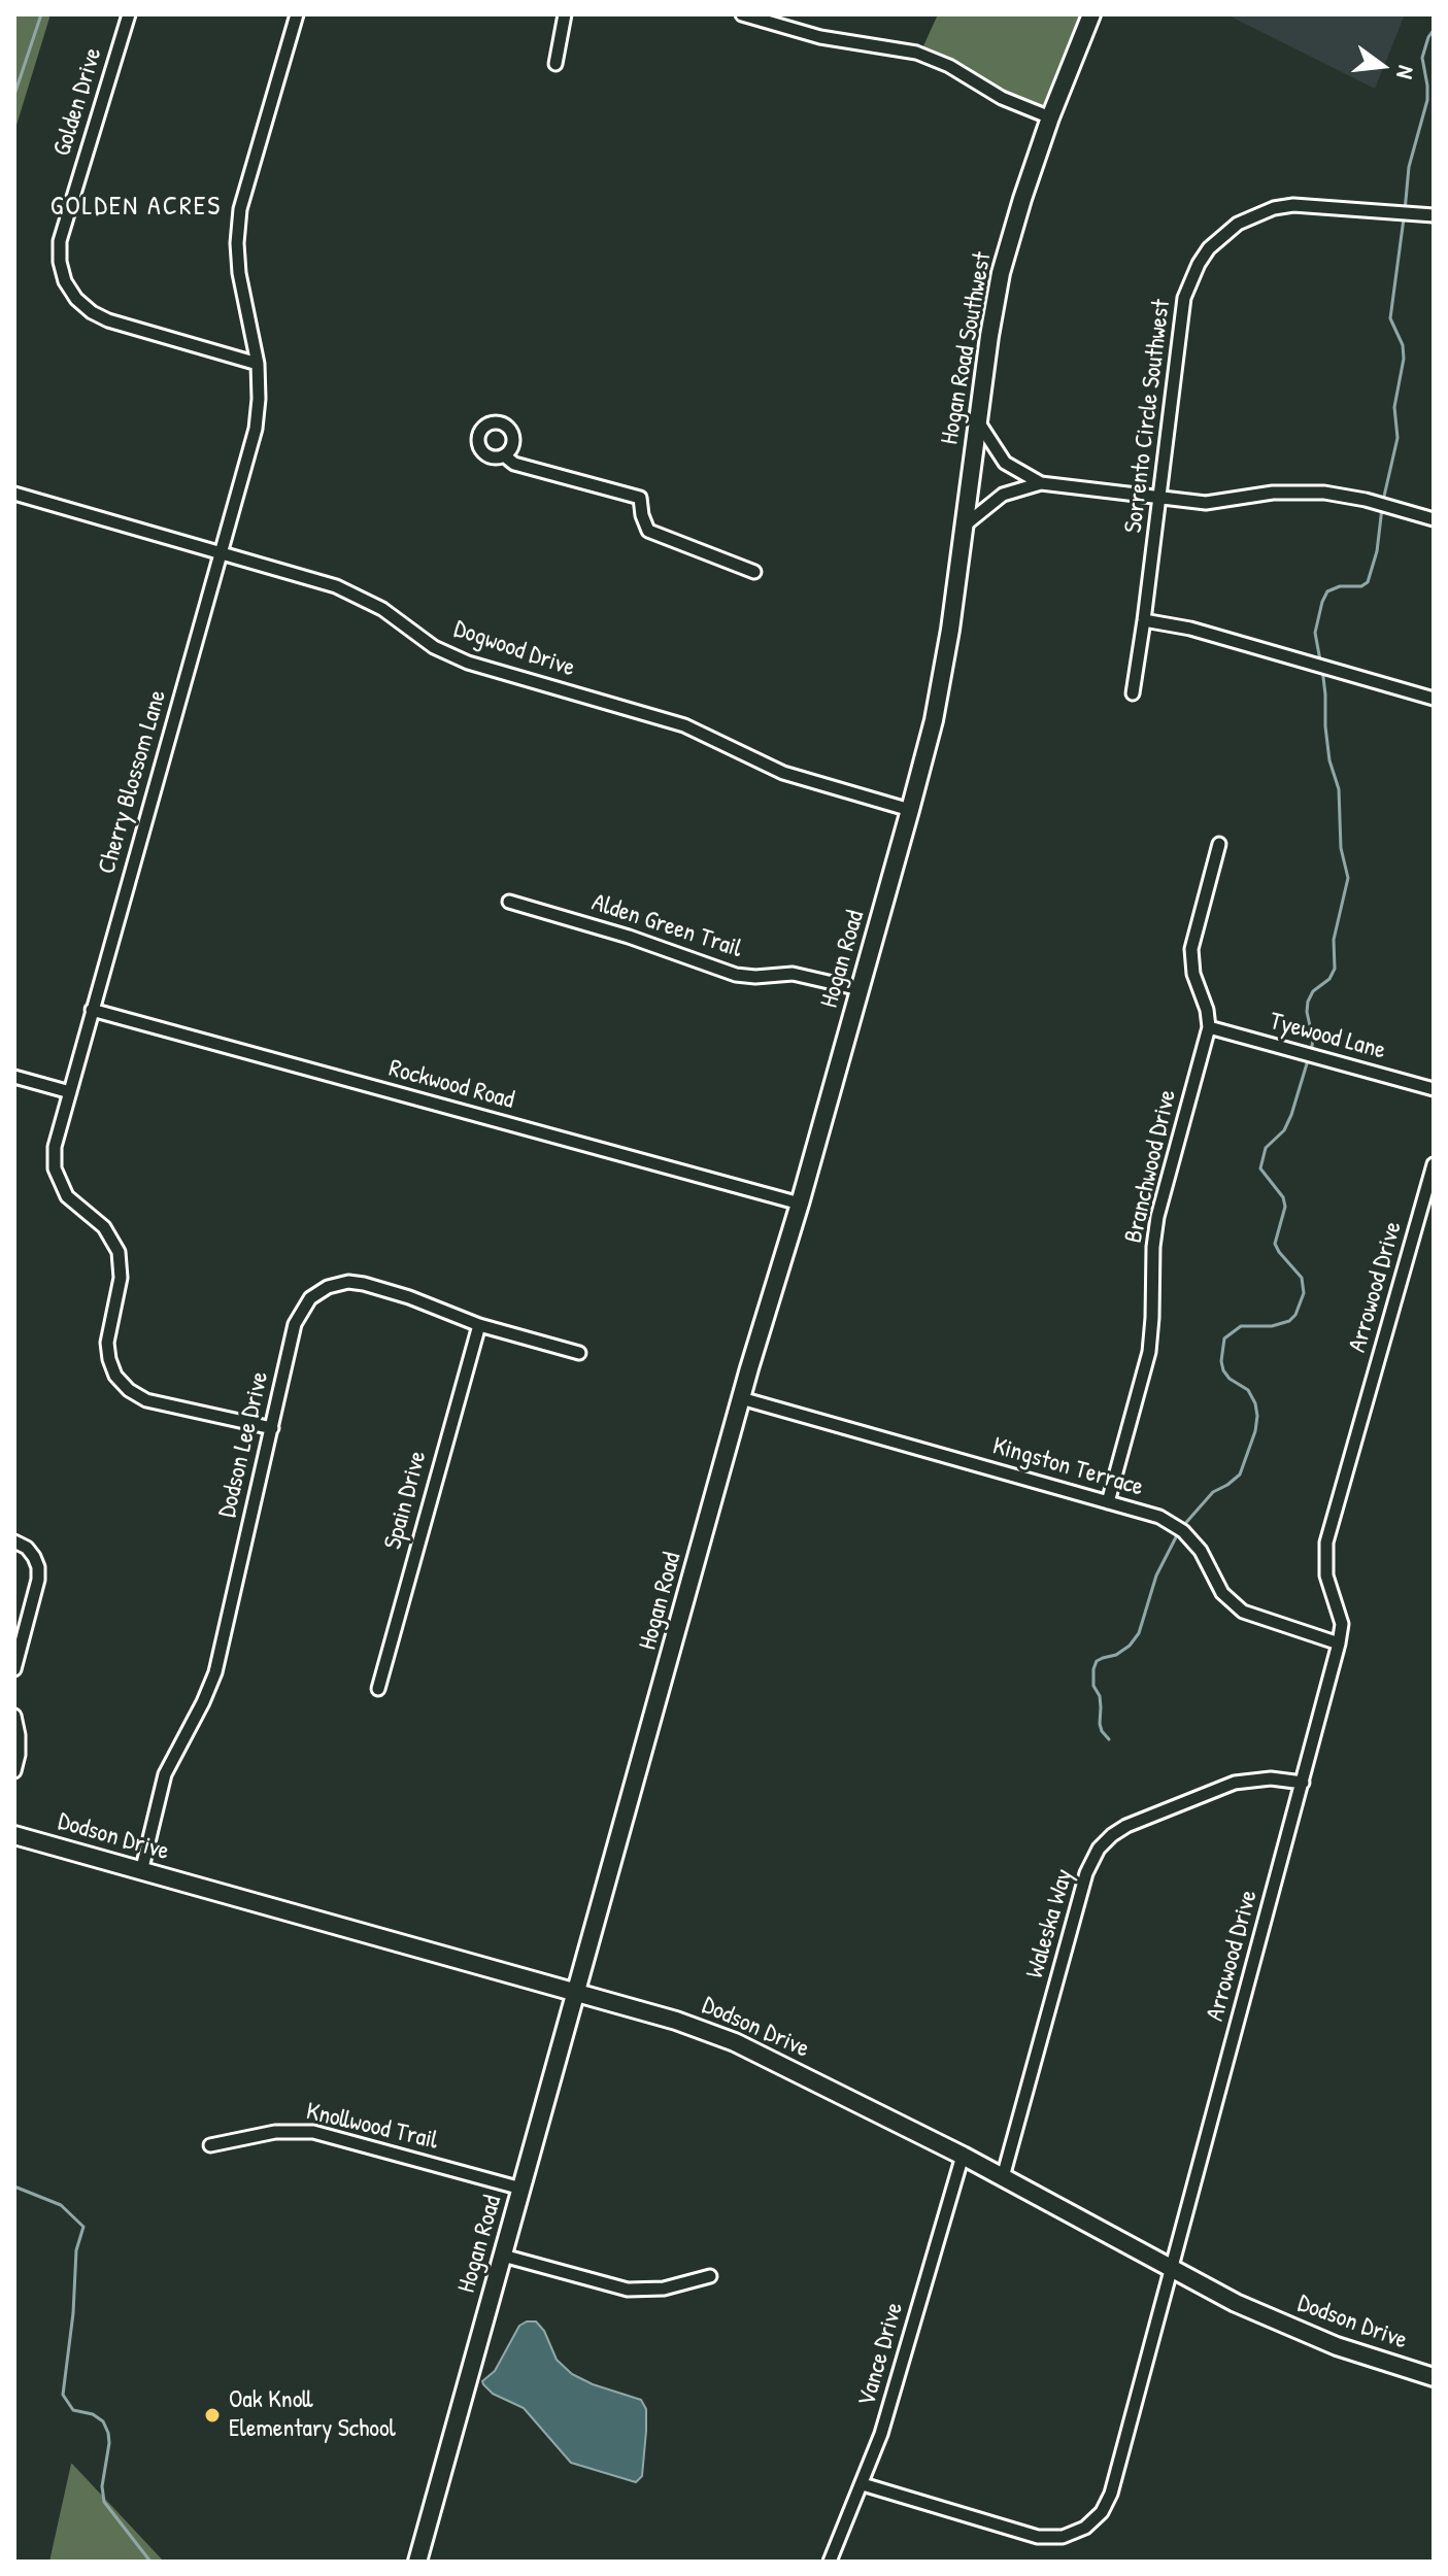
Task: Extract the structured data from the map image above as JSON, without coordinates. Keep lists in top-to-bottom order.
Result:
{
  "streets": {
    "street": [
      "Golden Drive",
      "Hogan Road Southwest",
      "Sorrento Circle Southwest",
      "Dogwood Drive",
      "Cherry Blossom Lane",
      "Alden Green Trail",
      "Hogan Road",
      "Tyewood Lane",
      "Rockwood Road",
      "Branchwood Drive",
      "Arrowood Drive",
      "Dodson Lee Drive",
      "Kingston Terrace",
      "Spain Drive",
      "Dodson Drive",
      "Waleska Way",
      "Knollwood Trail",
      "Vance Drive"
    ]
  },
  "crossings": [
    ["Golden Drive", "Cherry Blossom Lane"],
    ["Hogan Road Southwest", "Hogan Road"],
    ["Dogwood Drive", "Cherry Blossom Lane"],
    ["Dogwood Drive", "Hogan Road"],
    ["Cherry Blossom Lane", "Rockwood Road"],
    ["Cherry Blossom Lane", "Dodson Lee Drive"],
    ["Alden Green Trail", "Hogan Road"],
    ["Hogan Road", "Rockwood Road"],
    ["Hogan Road", "Kingston Terrace"],
    ["Hogan Road", "Dodson Drive"],
    ["Hogan Road", "Knollwood Trail"],
    ["Tyewood Lane", "Branchwood Drive"],
    ["Branchwood Drive", "Kingston Terrace"],
    ["Arrowood Drive", "Kingston Terrace"],
    ["Arrowood Drive", "Dodson Drive"],
    ["Arrowood Drive", "Waleska Way"],
    ["Arrowood Drive", "Vance Drive"],
    ["Dodson Lee Drive", "Spain Drive"],
    ["Dodson Lee Drive", "Dodson Drive"],
    ["Dodson Drive", "Waleska Way"],
    ["Dodson Drive", "Vance Drive"]
  ],
  "districts": ["GOLDEN ACRES"],
  "places": ["Oak Knoll Elementary School"],
  "north": "right"
}
